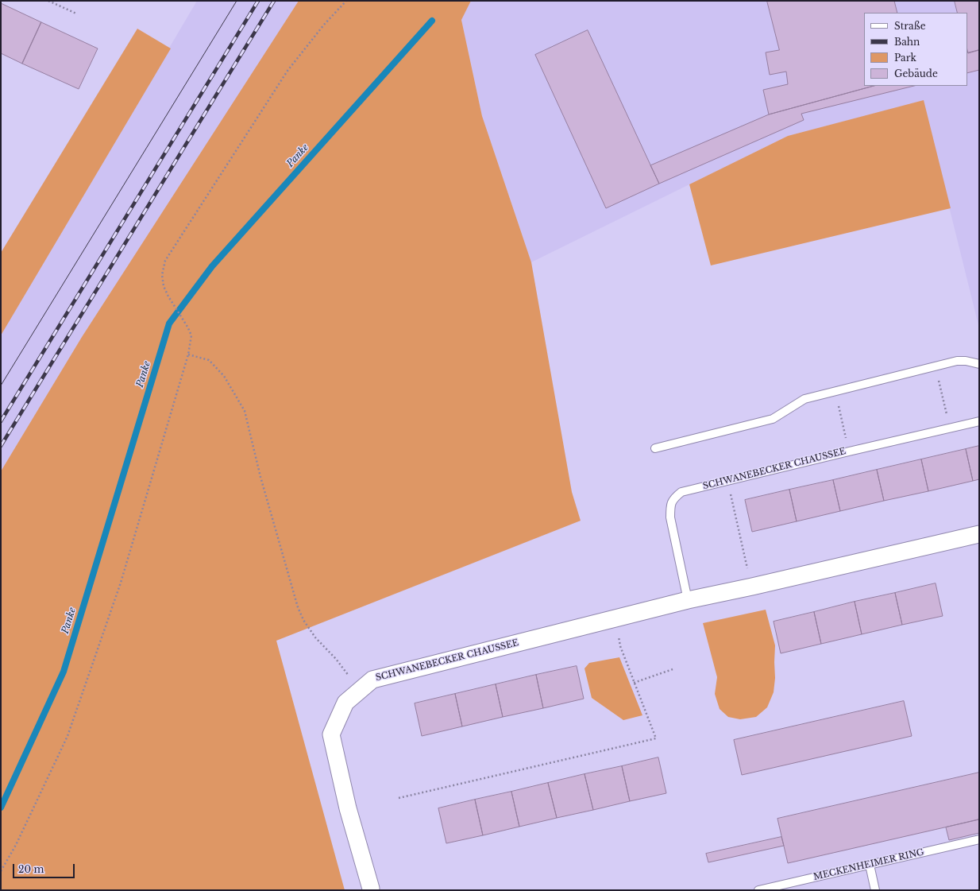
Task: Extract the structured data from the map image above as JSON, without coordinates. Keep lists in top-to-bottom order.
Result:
{
  "streets": {
    "street": ["SCHWANEBECKER CHAUSSEE"],
    "lane": ["MECKENHEIMER RING"]
  },
  "water": ["Panke"],
  "legend": [
    "Straße",
    "Bahn",
    "Park",
    "Gebäude"
  ],
  "scale_bar": "20 m"
}
